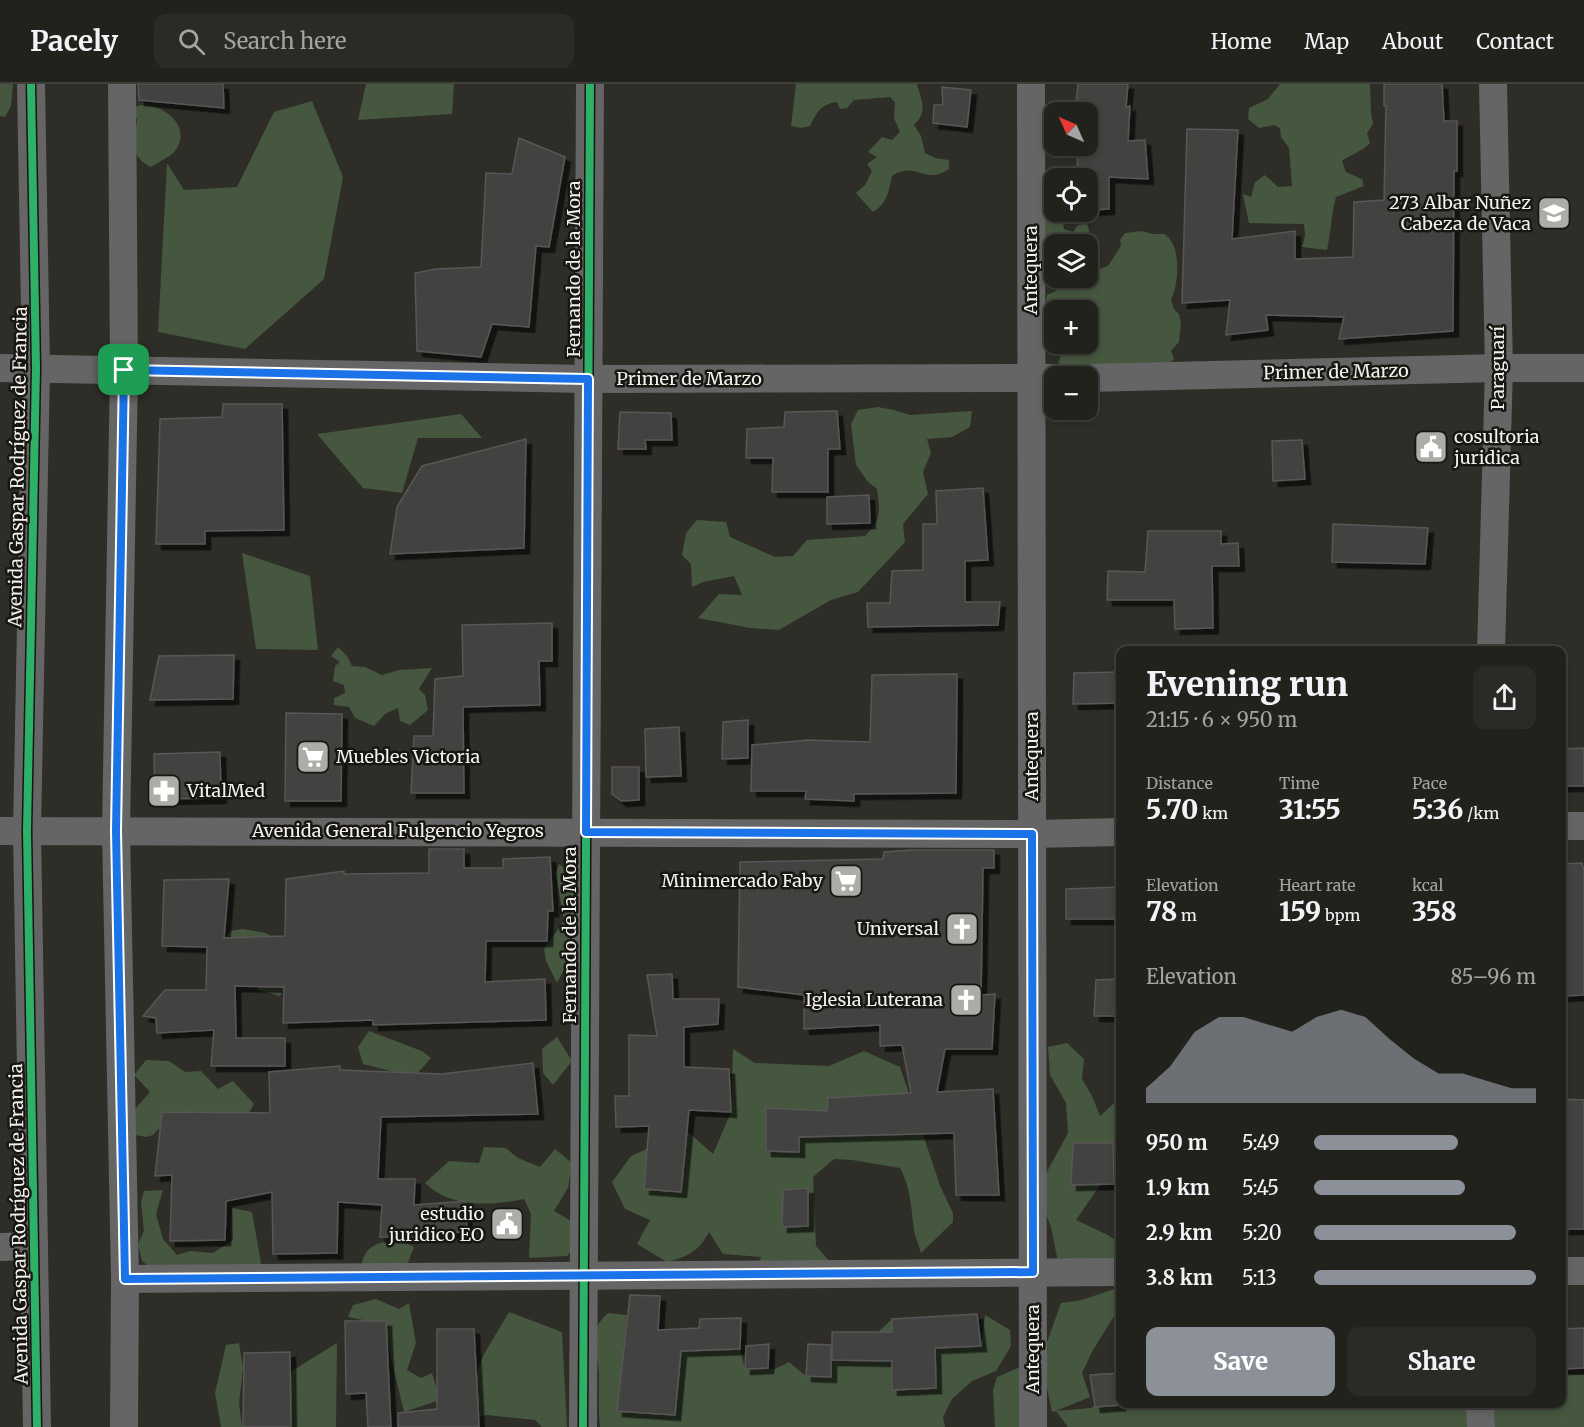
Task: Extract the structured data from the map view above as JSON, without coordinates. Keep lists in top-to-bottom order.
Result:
{
  "streets": {
    "street": [
      "Fernando de la Mora",
      "Antequera",
      "Paraguarí",
      "Primer de Marzo",
      "Avenida Gaspar Rodríguez de Francia",
      "Avenida General Fulgencio Yegros"
    ]
  },
  "crossings": [
    ["Fernando de la Mora", "Primer de Marzo"],
    ["Fernando de la Mora", "Avenida General Fulgencio Yegros"],
    ["Antequera", "Primer de Marzo"],
    ["Antequera", "Avenida General Fulgencio Yegros"],
    ["Paraguarí", "Primer de Marzo"],
    ["Primer de Marzo", "Avenida Gaspar Rodríguez de Francia"],
    ["Avenida Gaspar Rodríguez de Francia", "Avenida General Fulgencio Yegros"]
  ],
  "places": {
    "school or university": ["273 Albar Nuñez Cabeza de Vaca"],
    "public building": ["cosultoria juridica", "estudio juridico EO"],
    "supermarket": ["Muebles Victoria", "Minimercado Faby"],
    "pharmacy": ["VitalMed"],
    "church": ["Universal", "Iglesia Luterana"]
  },
  "north": "top left",
  "page": {
    "header": "Pacely",
    "search": "Search here",
    "nav": [
      "Home",
      "Map",
      "About",
      "Contact"
    ],
    "map_buttons": ["+", "−"],
    "heading": ["Evening run", "21:15 · 6 × 950 m"],
    "stats": [
      ["Distance", "5.70 km"],
      ["Time", "31:55"],
      ["Pace", "5:36 /km"],
      ["Elevation", "78 m"],
      ["Heart rate", "159 bpm"],
      ["kcal", "358"]
    ],
    "chart": ["Elevation", "85–96 m"],
    "list": [
      {
        "name": "950 m",
        "note": "5:49"
      },
      {
        "name": "1.9 km",
        "note": "5:45"
      },
      {
        "name": "2.9 km",
        "note": "5:20"
      },
      {
        "name": "3.8 km",
        "note": "5:13"
      }
    ],
    "buttons": ["Save", "Share"]
  }
}
